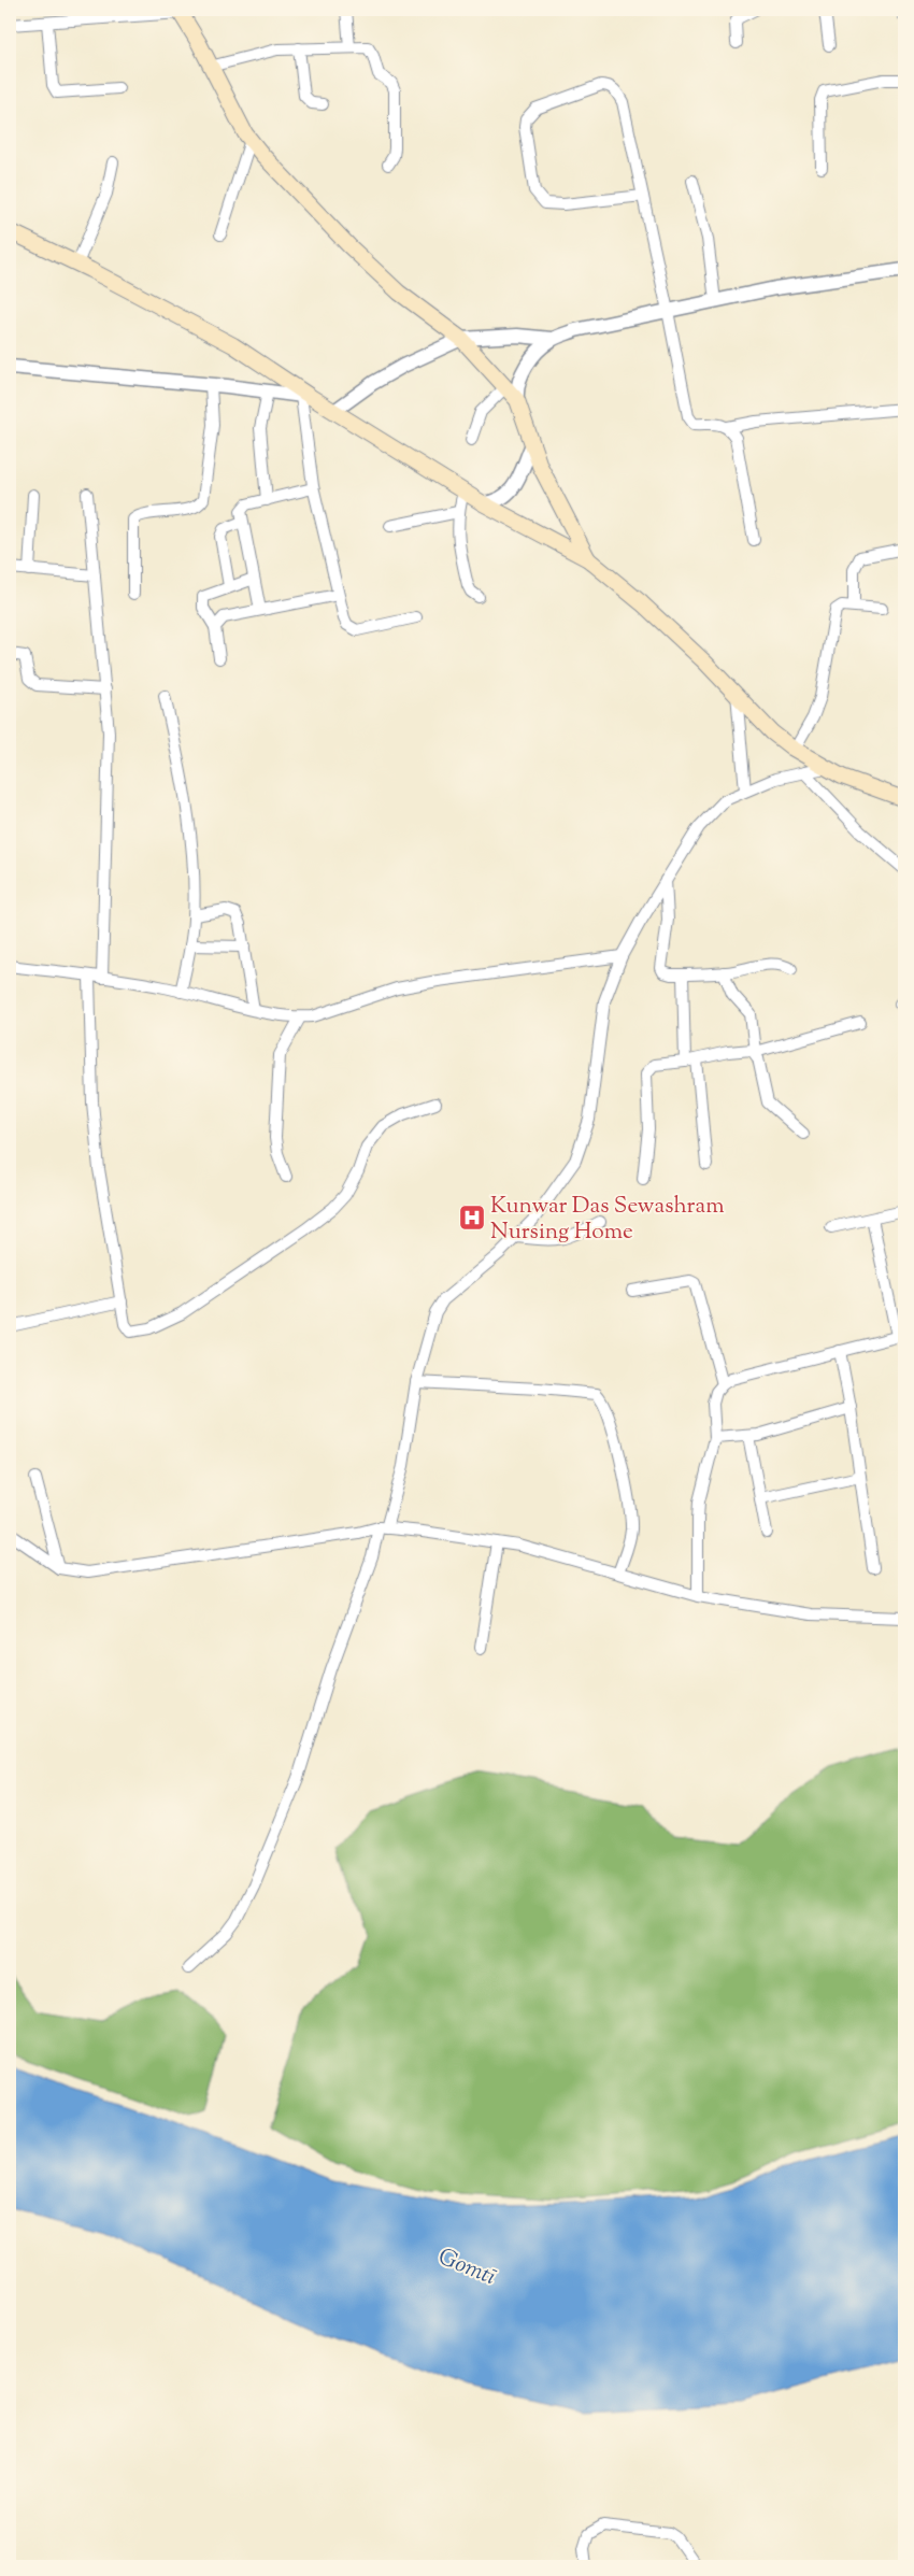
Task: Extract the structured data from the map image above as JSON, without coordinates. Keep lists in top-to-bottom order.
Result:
{
  "water": ["Gomtī"],
  "places": {
    "hospital": ["Kunwar Das Sewashram Nursing Home"]
  }
}
